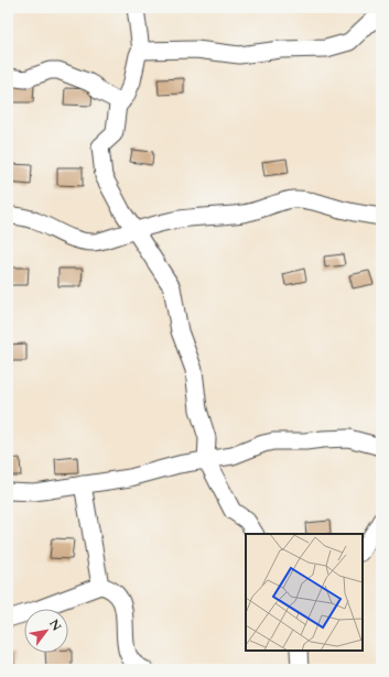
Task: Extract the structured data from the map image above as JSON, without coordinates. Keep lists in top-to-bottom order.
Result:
{
  "north": "top right"
}
